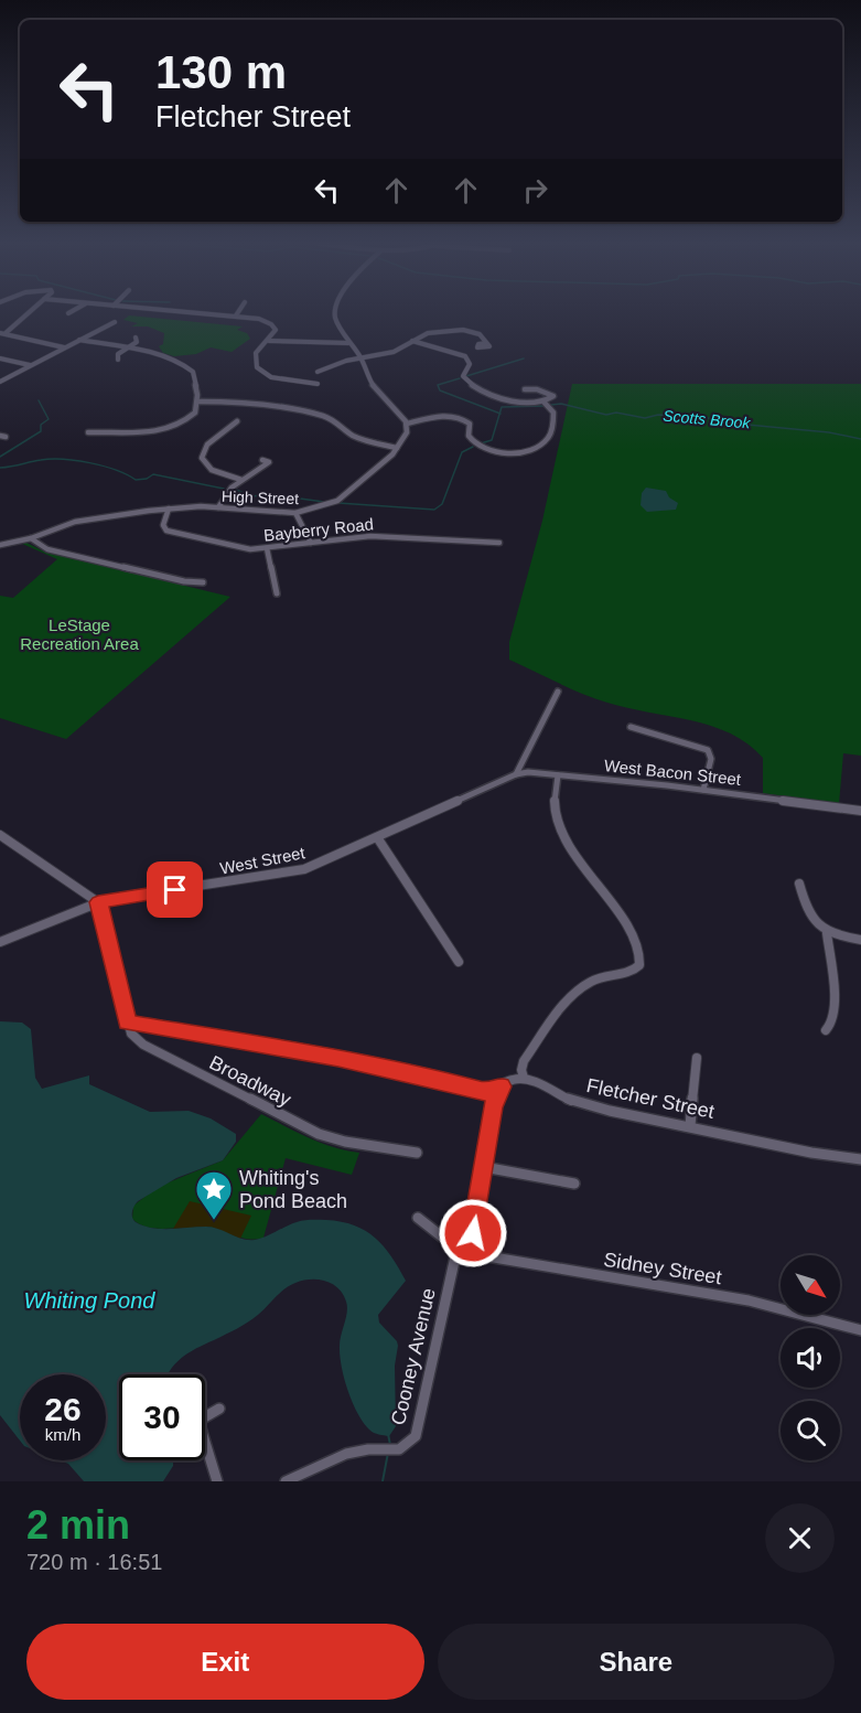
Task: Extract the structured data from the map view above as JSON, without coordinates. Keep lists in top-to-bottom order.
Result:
{
  "streets": {
    "street": [
      "High Street",
      "Bayberry Road",
      "West Bacon Street",
      "West Street",
      "Broadway",
      "Fletcher Street",
      "Sidney Street",
      "Cooney Avenue"
    ]
  },
  "crossings": [
    ["High Street", "Bayberry Road"],
    ["West Bacon Street", "West Street"],
    ["West Street", "Broadway"],
    ["Sidney Street", "Cooney Avenue"]
  ],
  "water": ["Scotts Brook", "Whiting Pond"],
  "parks": ["LeStage Recreation Area"],
  "places": {
    "place": ["Whiting's Pond Beach"]
  },
  "north": "bottom right",
  "page": {
    "turn": ["130 m", "Fletcher Street"],
    "speed": "26 km/h",
    "limit": "30",
    "heading": ["2 min", "720 m · 16:51"],
    "buttons": ["Exit", "Share"]
  }
}
